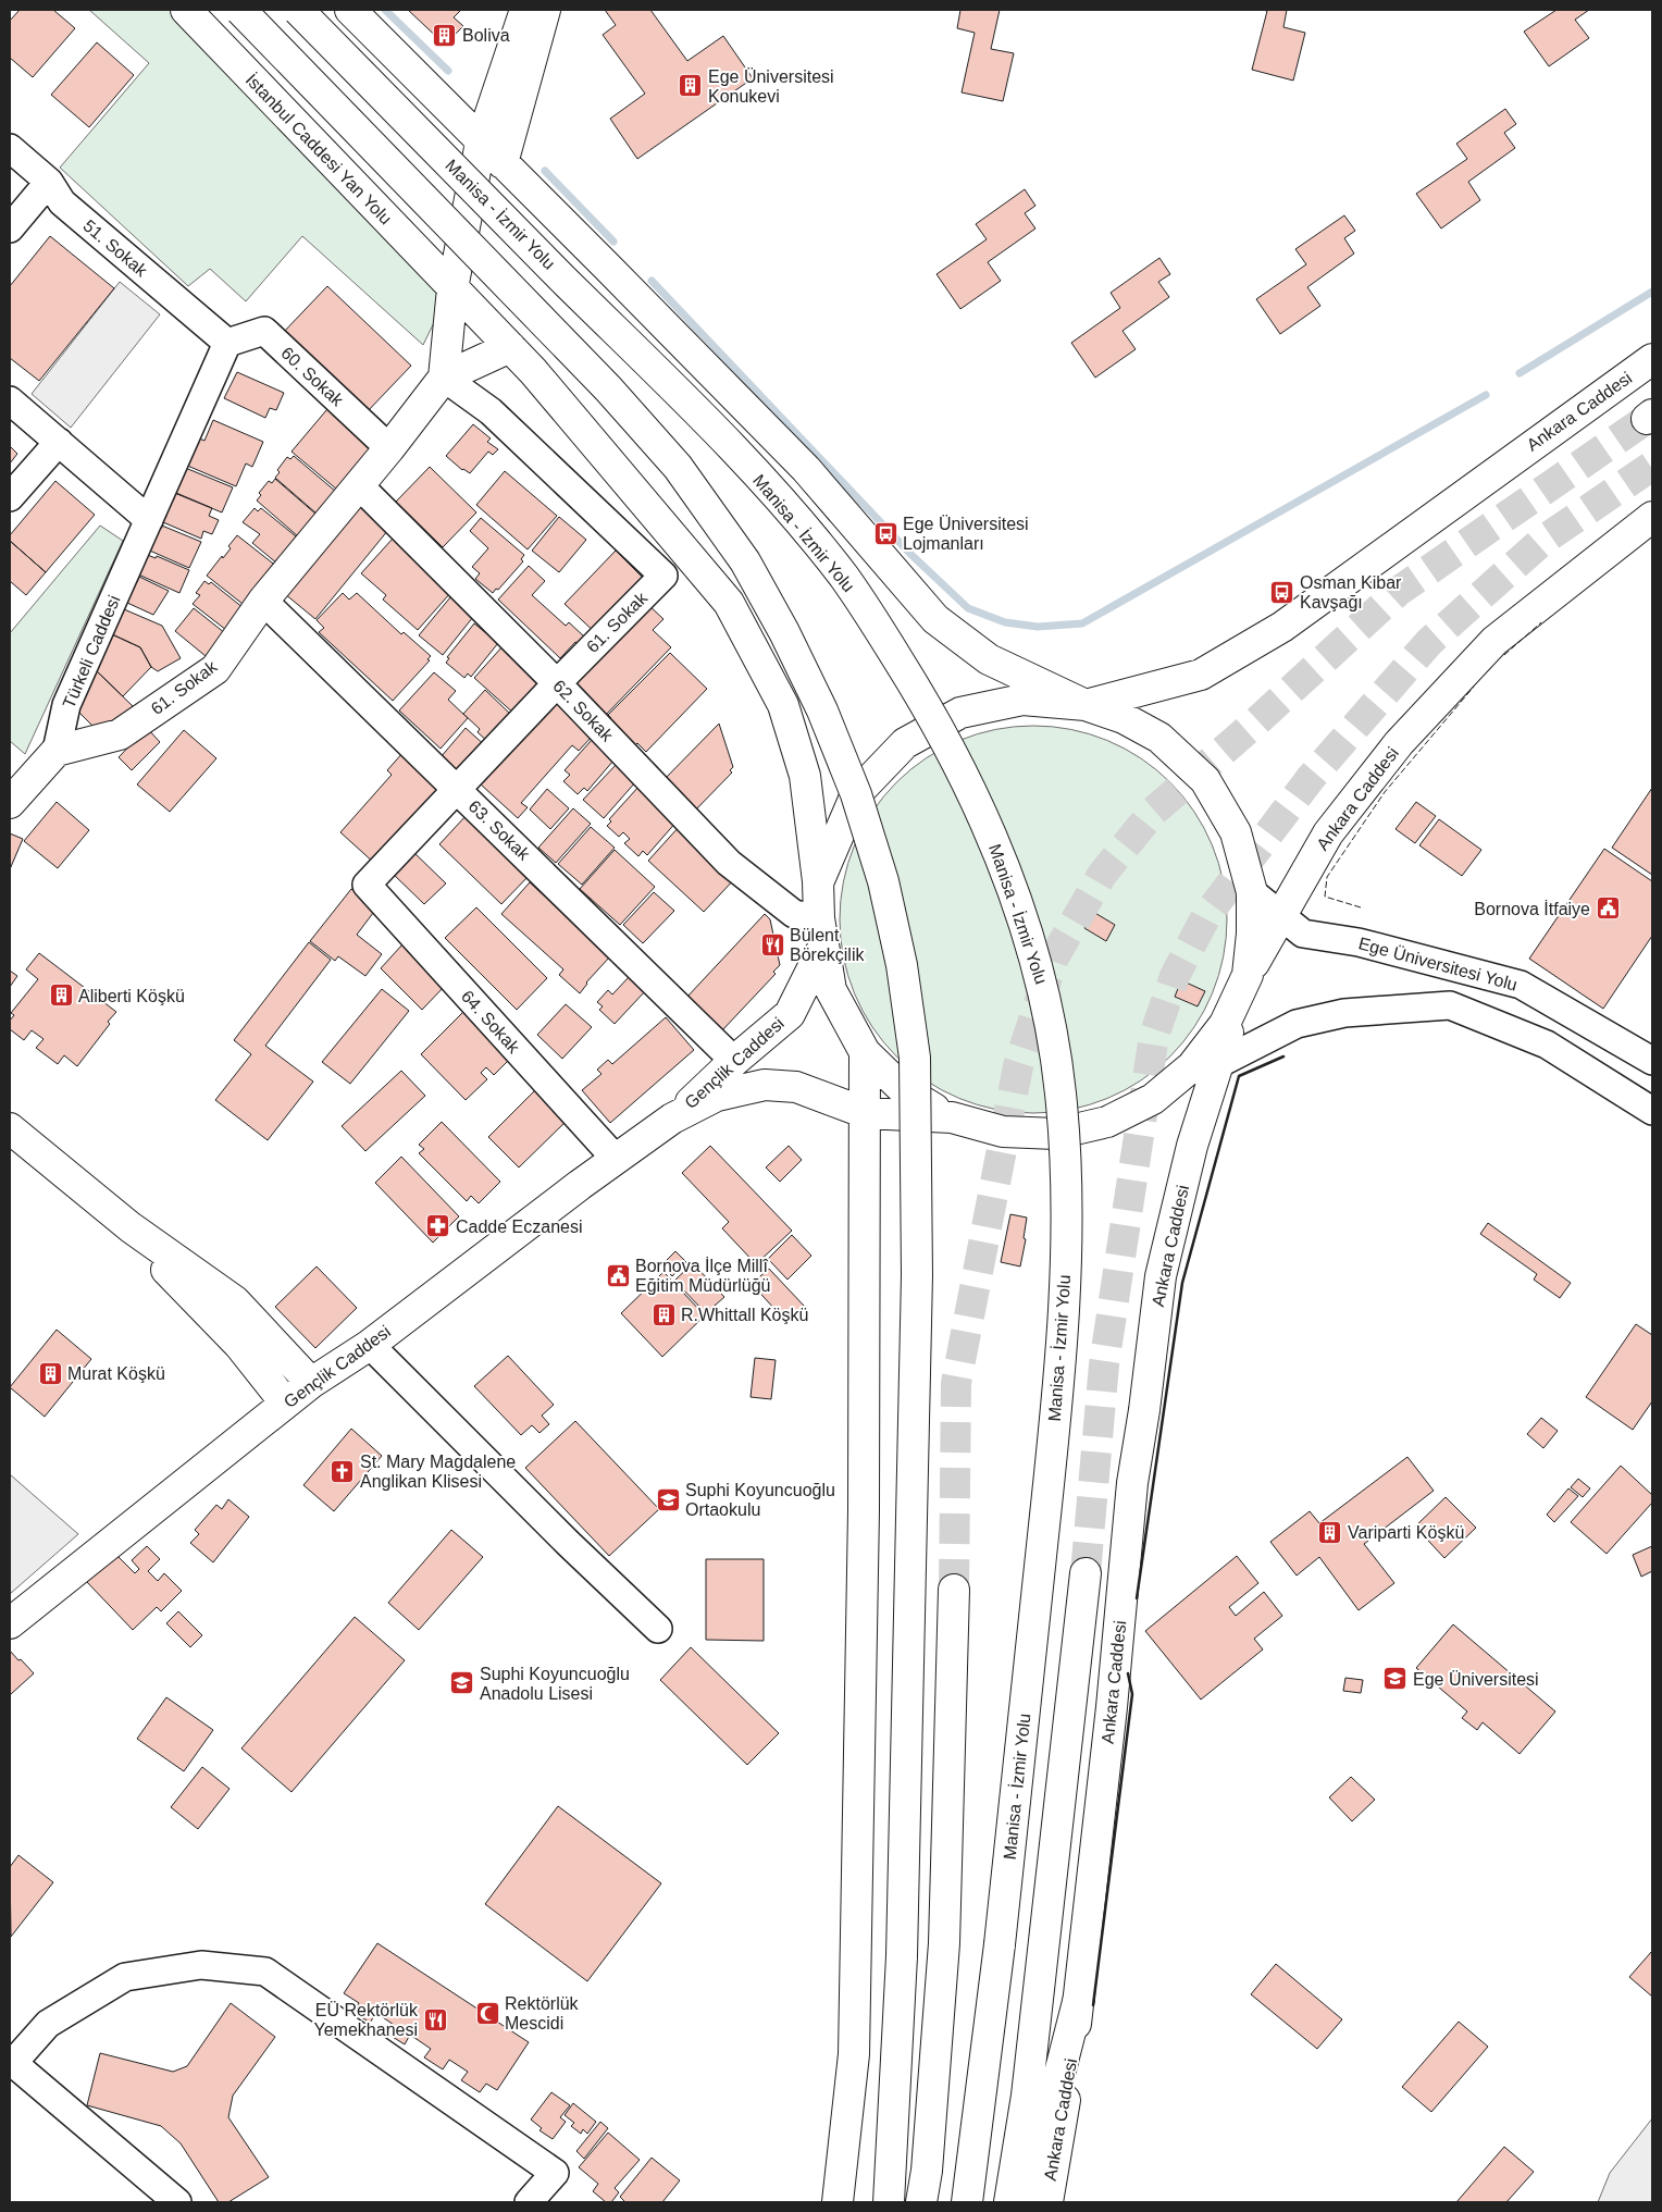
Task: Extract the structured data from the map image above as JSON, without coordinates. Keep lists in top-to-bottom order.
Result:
{
  "streets": {
    "main road": [
      "İstanbul Caddesi Yan Yolu",
      "Manisa - İzmir Yolu",
      "Ankara Caddesi",
      "61. Sokak",
      "Gençlik Caddesi"
    ],
    "street": [
      "51. Sokak",
      "60. Sokak",
      "Türkeli Caddesi",
      "62. Sokak",
      "63. Sokak",
      "Ege Üniversitesi Yolu",
      "64. Sokak"
    ]
  },
  "crossings": [
    ["İstanbul Caddesi Yan Yolu", "61. Sokak"],
    ["İstanbul Caddesi Yan Yolu", "62. Sokak"],
    ["İstanbul Caddesi Yan Yolu", "Gençlik Caddesi"],
    ["51. Sokak", "60. Sokak"],
    ["51. Sokak", "Türkeli Caddesi"],
    ["60. Sokak", "61. Sokak"],
    ["60. Sokak", "Türkeli Caddesi"],
    ["Ankara Caddesi", "Ege Üniversitesi Yolu"],
    ["61. Sokak", "Türkeli Caddesi"],
    ["61. Sokak", "62. Sokak"],
    ["61. Sokak", "63. Sokak"],
    ["61. Sokak", "64. Sokak"],
    ["62. Sokak", "Gençlik Caddesi"],
    ["63. Sokak", "Gençlik Caddesi"],
    ["64. Sokak", "Gençlik Caddesi"]
  ],
  "places": {
    "building": [
      "Boliva",
      "Ege Üniversitesi Konukevi",
      "Aliberti Köşkü",
      "R.Whittall Köşkü",
      "Murat Köşkü",
      "Variparti Köşkü"
    ],
    "bus stop": ["Ege Üniversitesi Lojmanları", "Osman Kibar Kavşağı"],
    "public building": ["Bornova İtfaiye", "Bornova İlçe Millî Eğitim Müdürlüğü"],
    "restaurant": ["Bülent Börekçilik", "EÜ Rektörlük Yemekhanesi"],
    "pharmacy": ["Cadde Eczanesi"],
    "church": ["St. Mary Magdalene Anglikan Klisesi"],
    "school or university": ["Suphi Koyuncuoğlu Ortaokulu", "Ege Üniversitesi", "Suphi Koyuncuoğlu Anadolu Lisesi"],
    "mosque": ["Rektörlük Mescidi"]
  }
}
